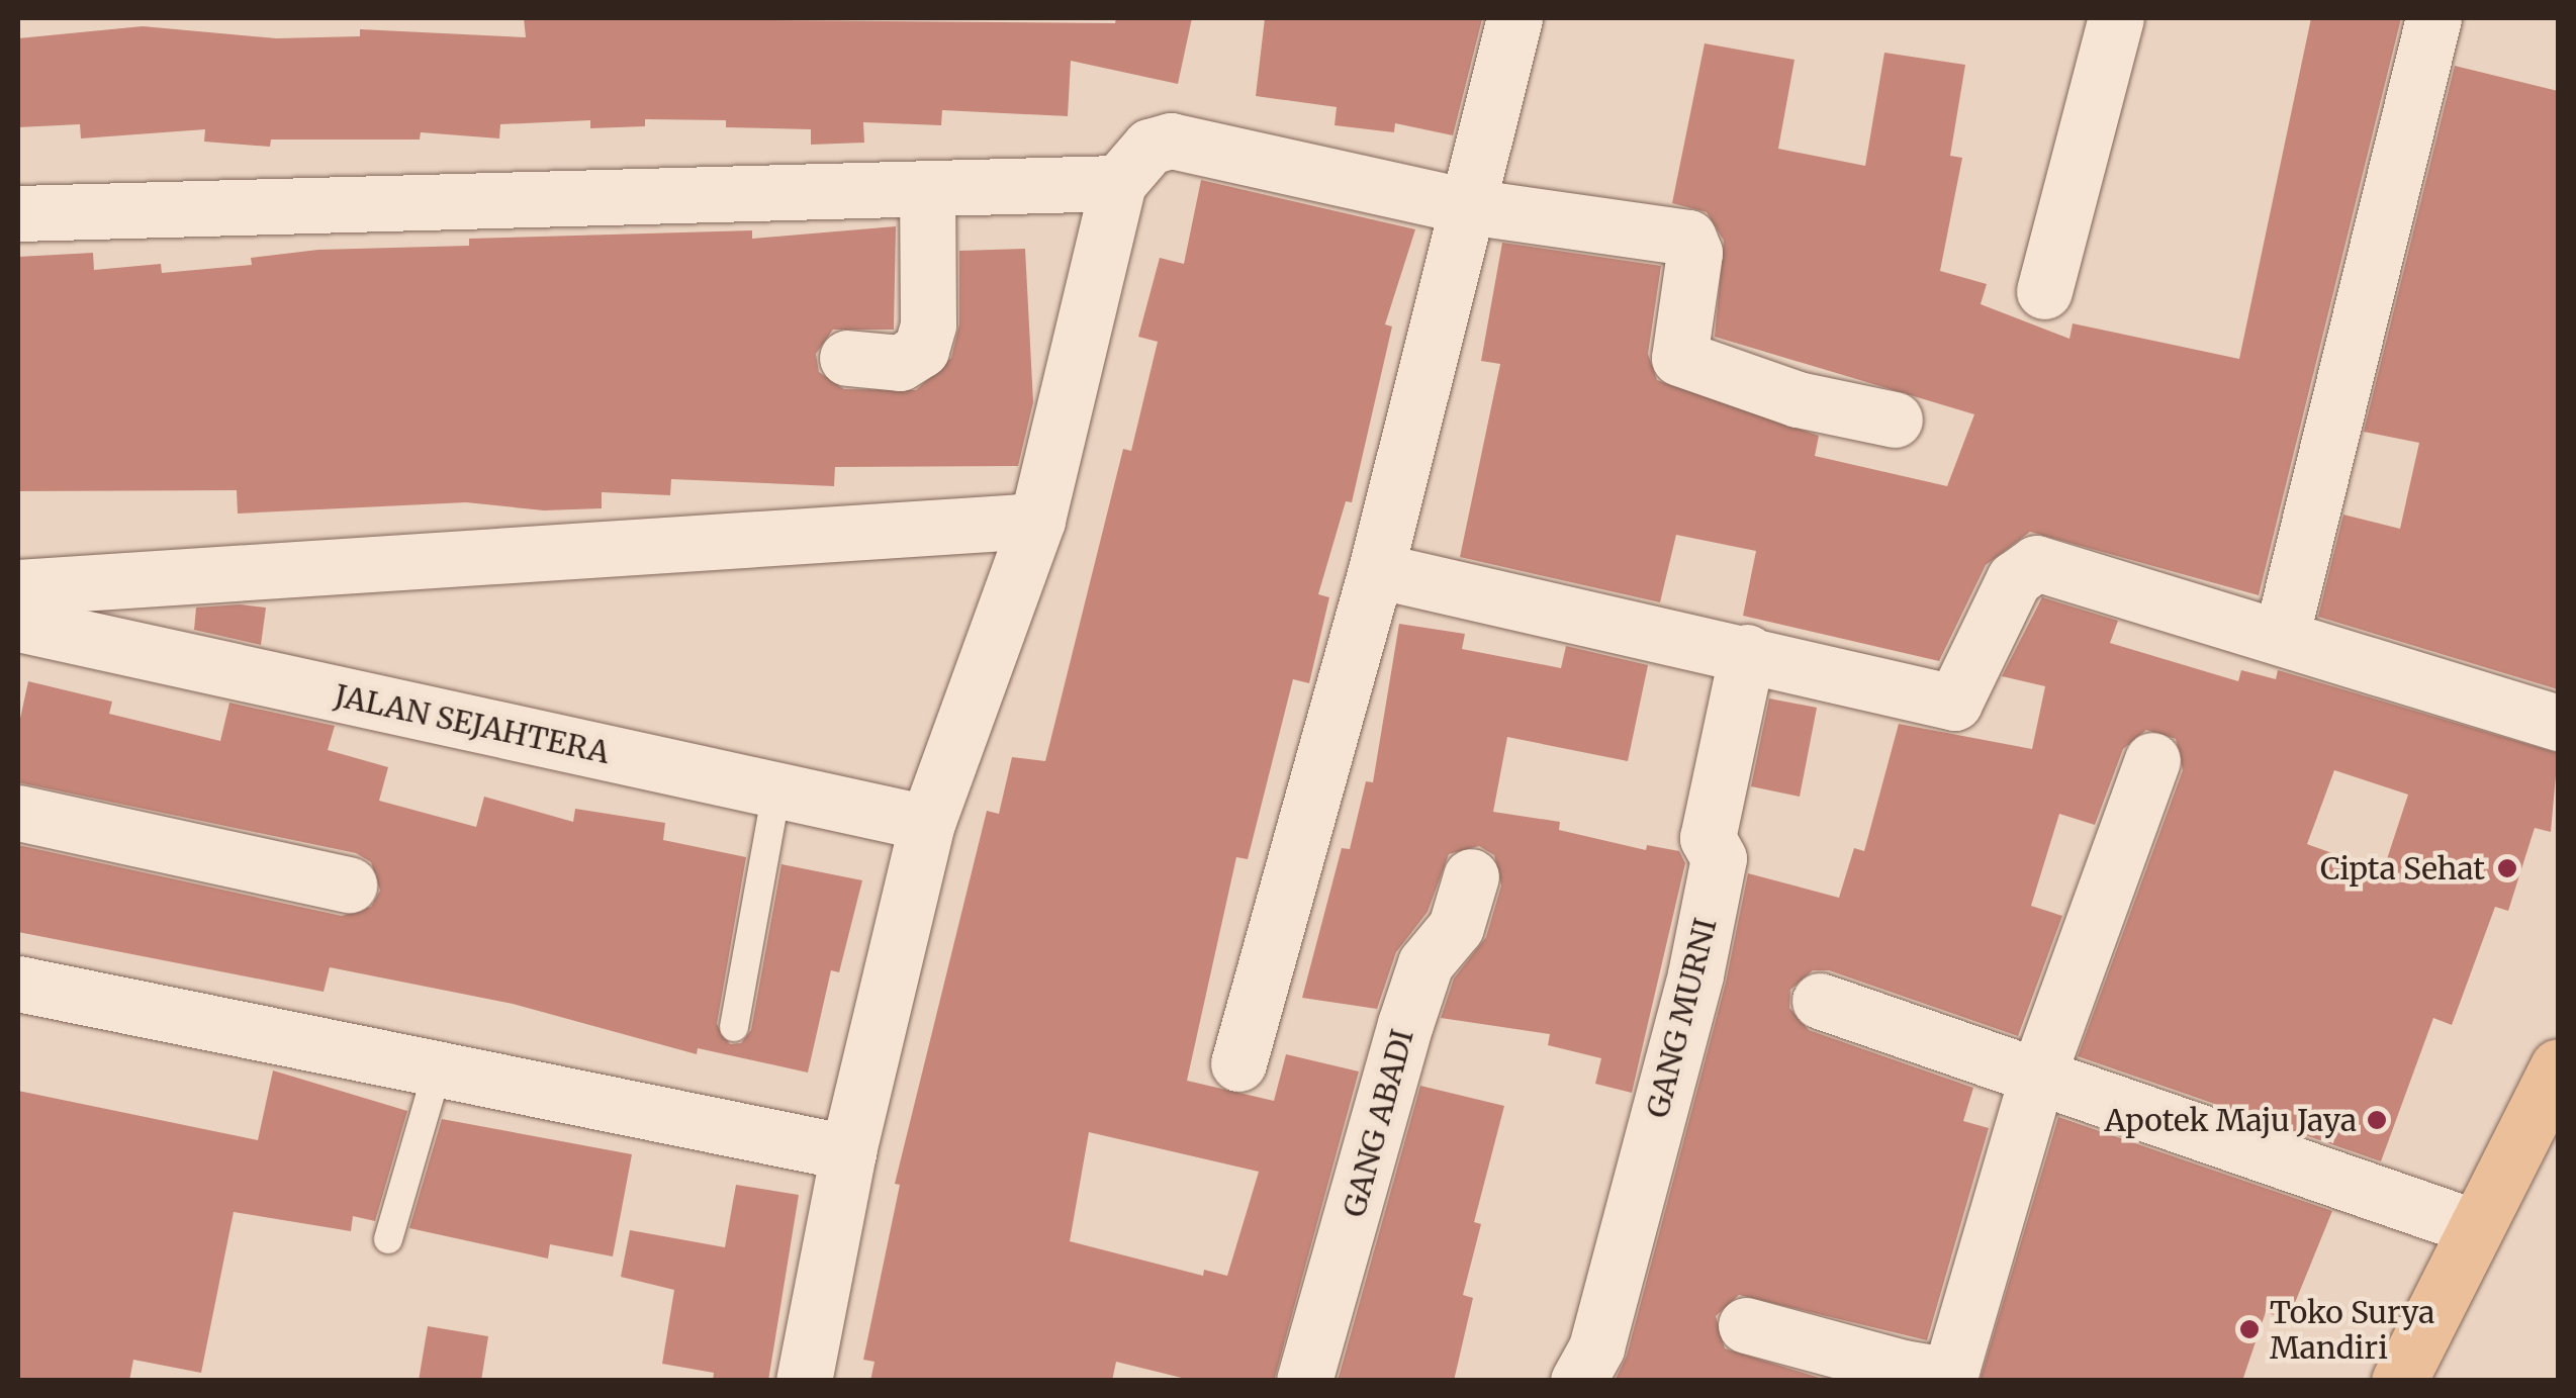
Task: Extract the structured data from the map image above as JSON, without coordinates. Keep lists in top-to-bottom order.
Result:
{
  "streets": {
    "street": ["JALAN SEJAHTERA", "GANG MURNI", "GANG ABADI"]
  },
  "places": ["Cipta Sehat", "Apotek Maju Jaya", "Toko Surya Mandiri"]
}
